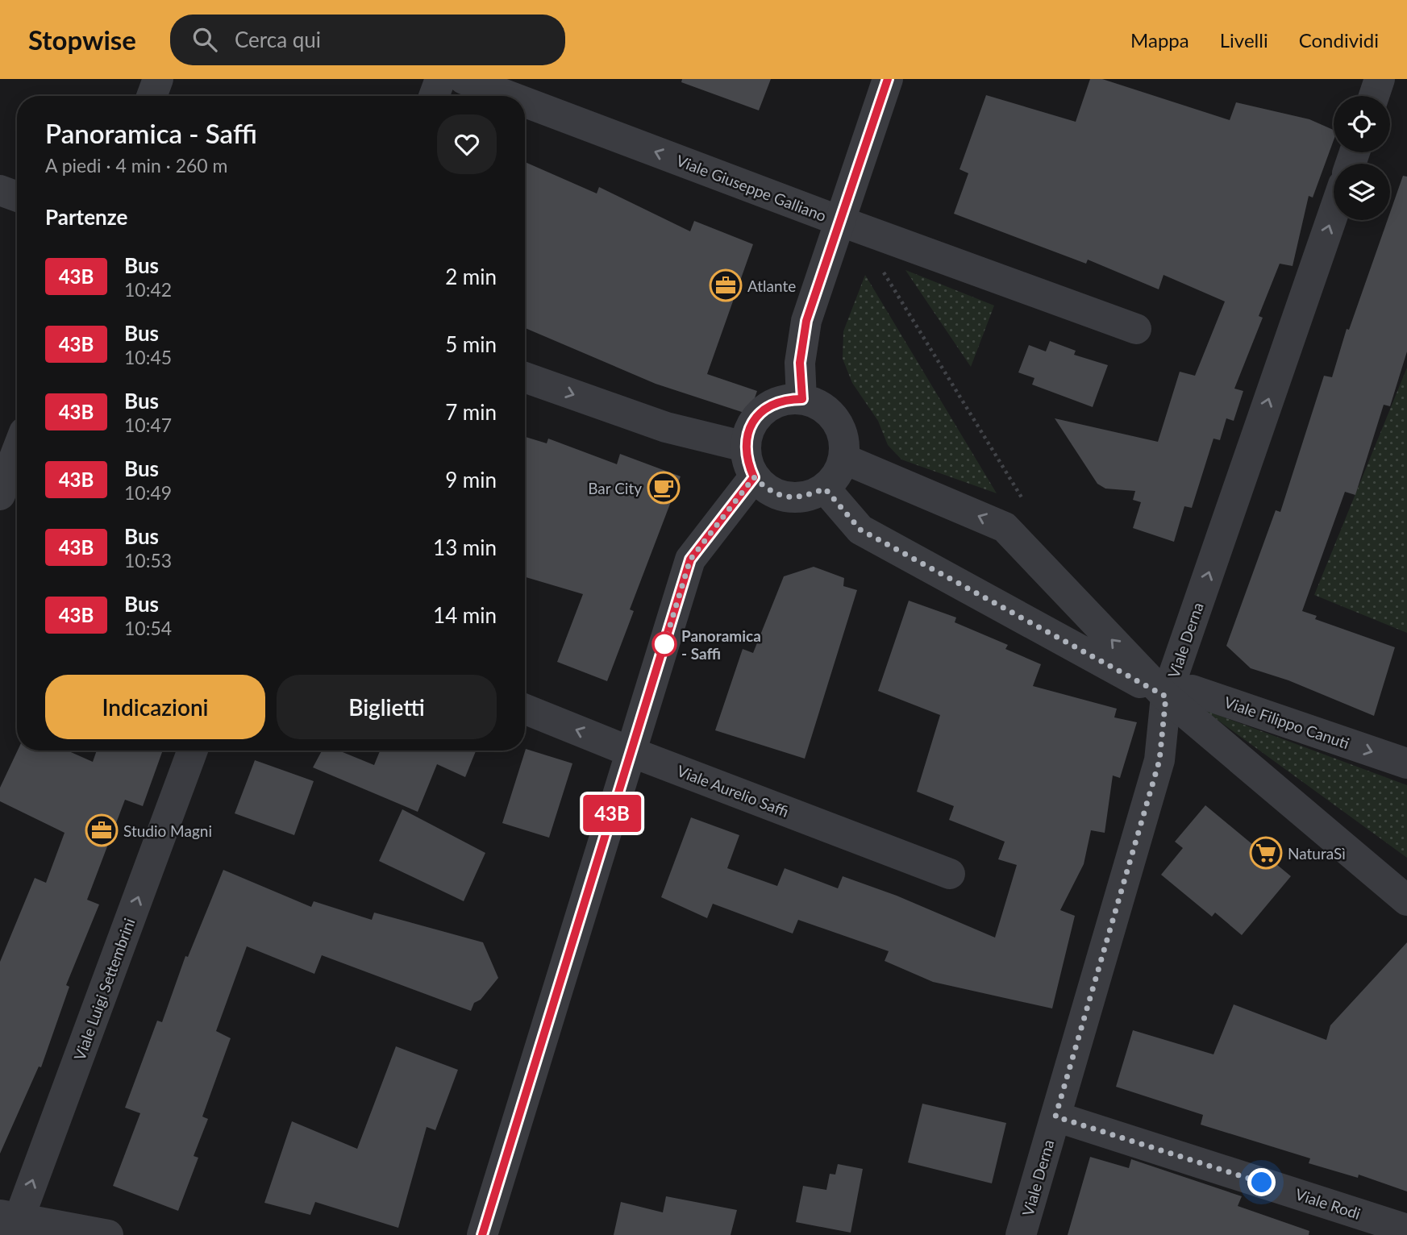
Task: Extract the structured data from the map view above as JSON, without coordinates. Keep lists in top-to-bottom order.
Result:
{
  "streets": {
    "street": [
      "Viale Giuseppe Galliano",
      "Viale Derna",
      "Viale Filippo Canuti",
      "Viale Aurelio Saffi",
      "Viale Luigi Settembrini",
      "Viale Rodi"
    ]
  },
  "crossings": [
    ["Viale Derna", "Viale Filippo Canuti"],
    ["Viale Derna", "Viale Rodi"]
  ],
  "one_way": ["Viale Derna", "Viale Luigi Settembrini"],
  "places": {
    "office": ["Atlante", "Studio Magni"],
    "cafe": ["Bar City"],
    "other": ["Panoramica - Saffi"],
    "supermarket": ["NaturaSì"]
  },
  "lines": ["bus line 43B"],
  "page": {
    "header": "Stopwise",
    "search": "Cerca qui",
    "nav": ["Mappa", "Livelli", "Condividi"],
    "on_map": "43B",
    "heading": [
      ["Panoramica - Saffi", "A piedi · 4 min · 260 m"],
      "Partenze"
    ],
    "list": [
      {
        "mark": "43B",
        "name": "Bus",
        "note": "10:42",
        "value": "2 min"
      },
      {
        "mark": "43B",
        "name": "Bus",
        "note": "10:45",
        "value": "5 min"
      },
      {
        "mark": "43B",
        "name": "Bus",
        "note": "10:47",
        "value": "7 min"
      },
      {
        "mark": "43B",
        "name": "Bus",
        "note": "10:49",
        "value": "9 min"
      },
      {
        "mark": "43B",
        "name": "Bus",
        "note": "10:53",
        "value": "13 min"
      },
      {
        "mark": "43B",
        "name": "Bus",
        "note": "10:54",
        "value": "14 min"
      }
    ],
    "buttons": ["Indicazioni", "Biglietti"]
  }
}
